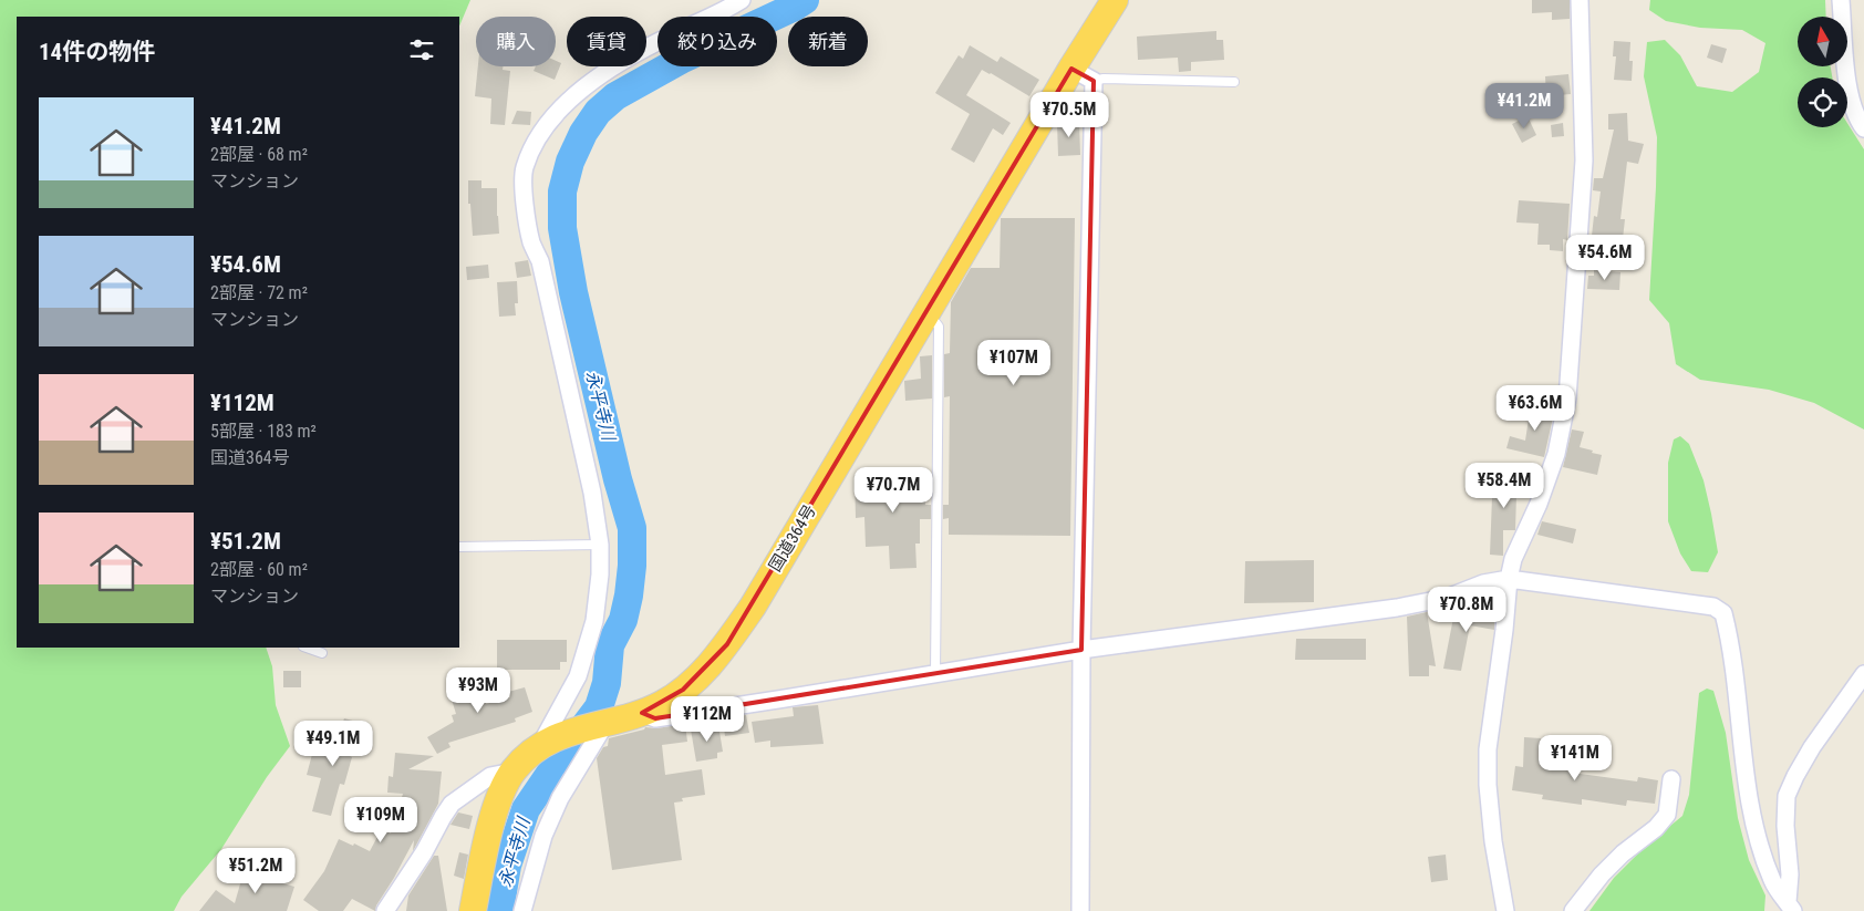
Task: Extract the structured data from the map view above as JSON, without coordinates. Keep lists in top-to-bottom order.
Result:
{
  "streets": {
    "highway": ["国道364号"]
  },
  "water": ["永平寺川"],
  "north": "top",
  "page": {
    "chip": [
      "購入",
      "賃貸",
      "絞り込み",
      "新着"
    ],
    "heading": "14件の物件",
    "price": [
      "¥41.2M",
      "¥70.5M",
      "¥54.6M",
      "¥107M",
      "¥63.6M",
      "¥58.4M",
      "¥70.7M",
      "¥70.8M",
      "¥93M",
      "¥112M",
      "¥49.1M",
      "¥141M",
      "¥109M",
      "¥51.2M"
    ],
    "list": [
      {
        "name": "¥41.2M",
        "note": "2部屋 · 68 m² · マンション"
      },
      {
        "name": "¥54.6M",
        "note": "2部屋 · 72 m² · マンション"
      },
      {
        "name": "¥112M",
        "note": "5部屋 · 183 m² · 国道364号"
      },
      {
        "name": "¥51.2M",
        "note": "2部屋 · 60 m² · マンション"
      }
    ]
  }
}
